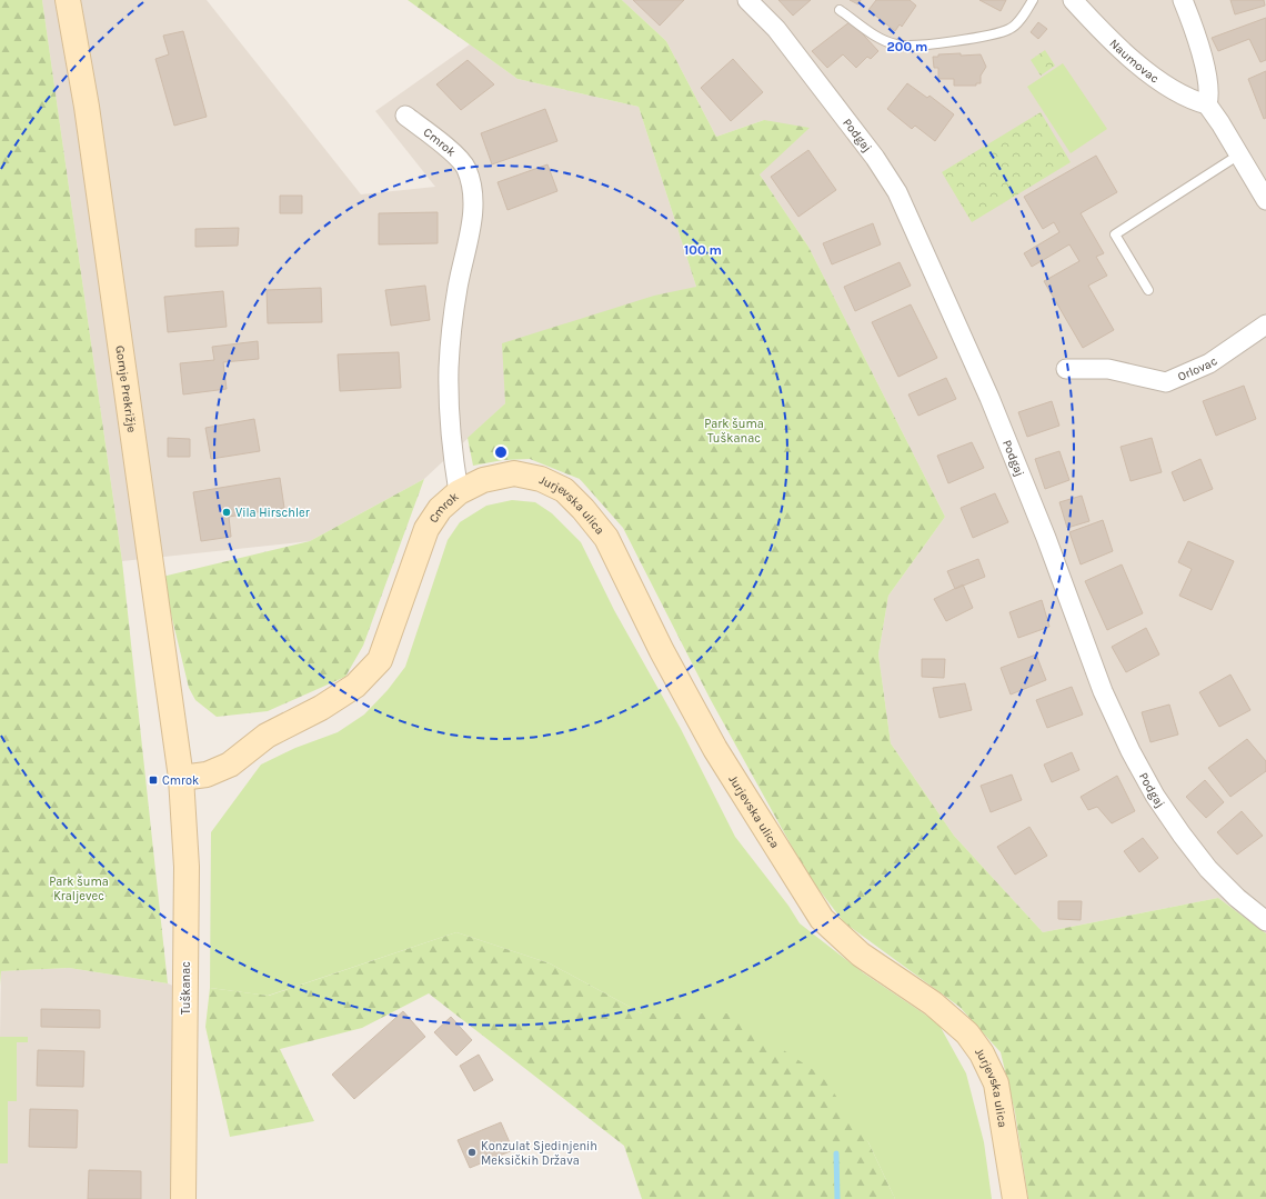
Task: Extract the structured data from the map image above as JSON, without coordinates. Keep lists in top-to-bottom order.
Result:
{
  "streets": {
    "street": [
      "Naumovac",
      "Podgaj",
      "Cmrok",
      "Orlovac",
      "Gornje Prekrižje",
      "Jurjevska ulica",
      "Tuškanac"
    ]
  },
  "crossings": [
    ["Cmrok", "Gornje Prekrižje"],
    ["Cmrok", "Jurjevska ulica"],
    ["Cmrok", "Tuškanac"],
    ["Gornje Prekrižje", "Tuškanac"]
  ],
  "parks": ["Park šuma Tuškanac", "Park šuma Kraljevec"],
  "places": {
    "other": ["Vila Hirschler", "Konzulat Sjedinjenih Meksičkih Država"],
    "transit": ["Cmrok"]
  },
  "rings": ["200 m", "100 m"]
}
